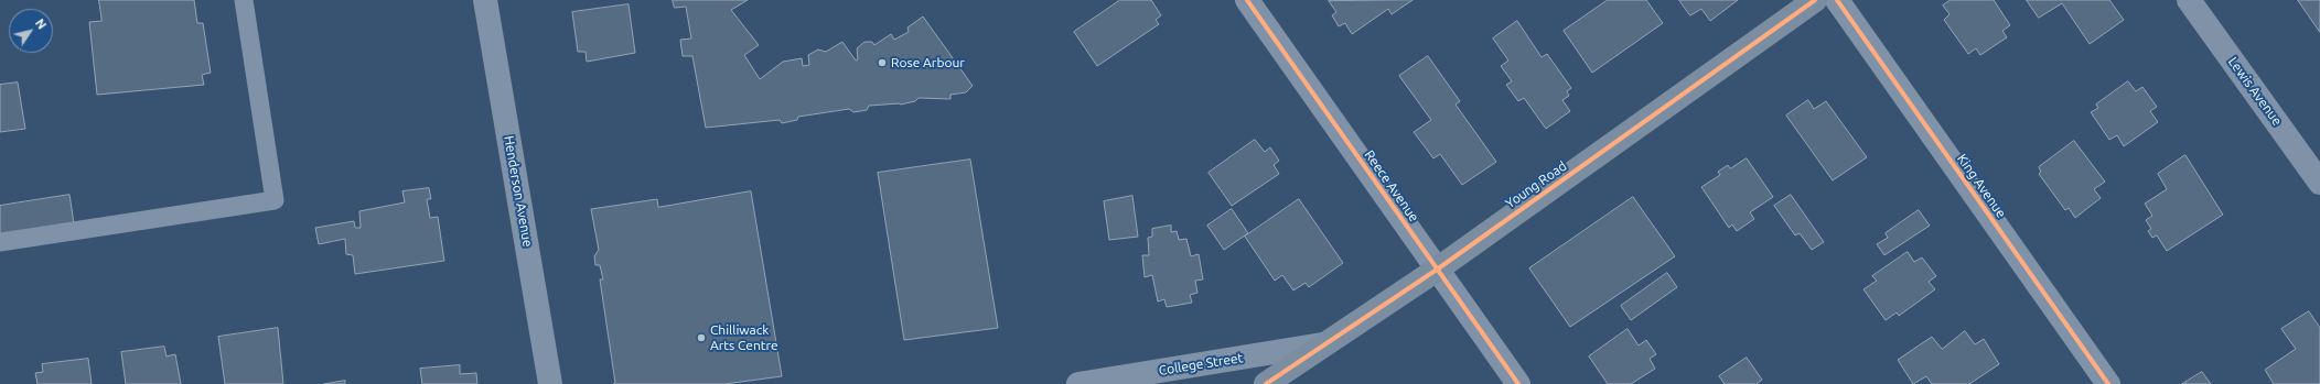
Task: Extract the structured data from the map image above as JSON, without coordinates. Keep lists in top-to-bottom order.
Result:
{
  "streets": {
    "street": [
      "Lewis Avenue",
      "Young Road",
      "Reece Avenue",
      "King Avenue",
      "Henderson Avenue",
      "College Street"
    ]
  },
  "crossings": [
    ["Young Road", "Reece Avenue"],
    ["Young Road", "College Street"]
  ],
  "places": ["Rose Arbour", "Chilliwack Arts Centre"],
  "north": "top right"
}
